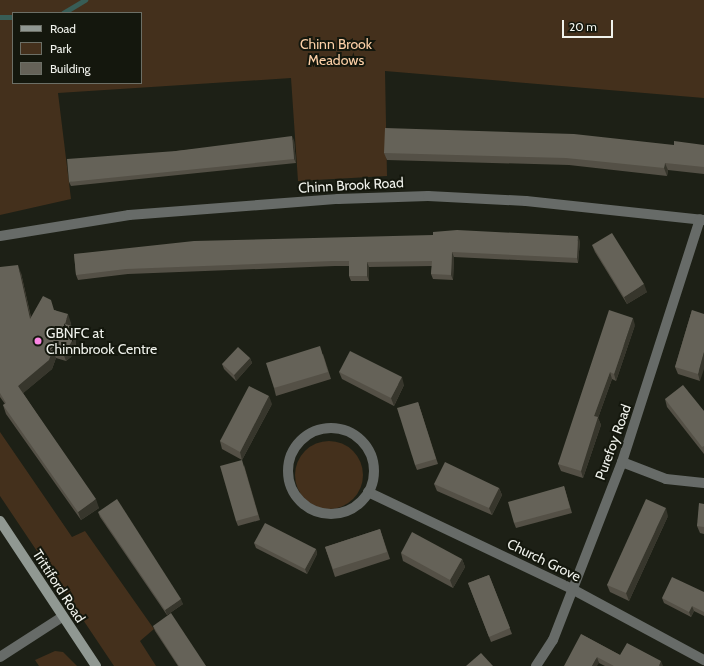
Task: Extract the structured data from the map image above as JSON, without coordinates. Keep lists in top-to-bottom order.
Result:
{
  "streets": {
    "street": [
      "Chinn Brook Road",
      "Purefoy Road",
      "Church Grove",
      "Trittiford Road"
    ]
  },
  "crossings": [
    ["Chinn Brook Road", "Purefoy Road"],
    ["Purefoy Road", "Church Grove"]
  ],
  "parks": ["Chinn Brook Meadows"],
  "places": ["GBNFC at Chinnbrook Centre"],
  "legend": ["Road", "Park", "Building"],
  "scale_bar": "20 m"
}
